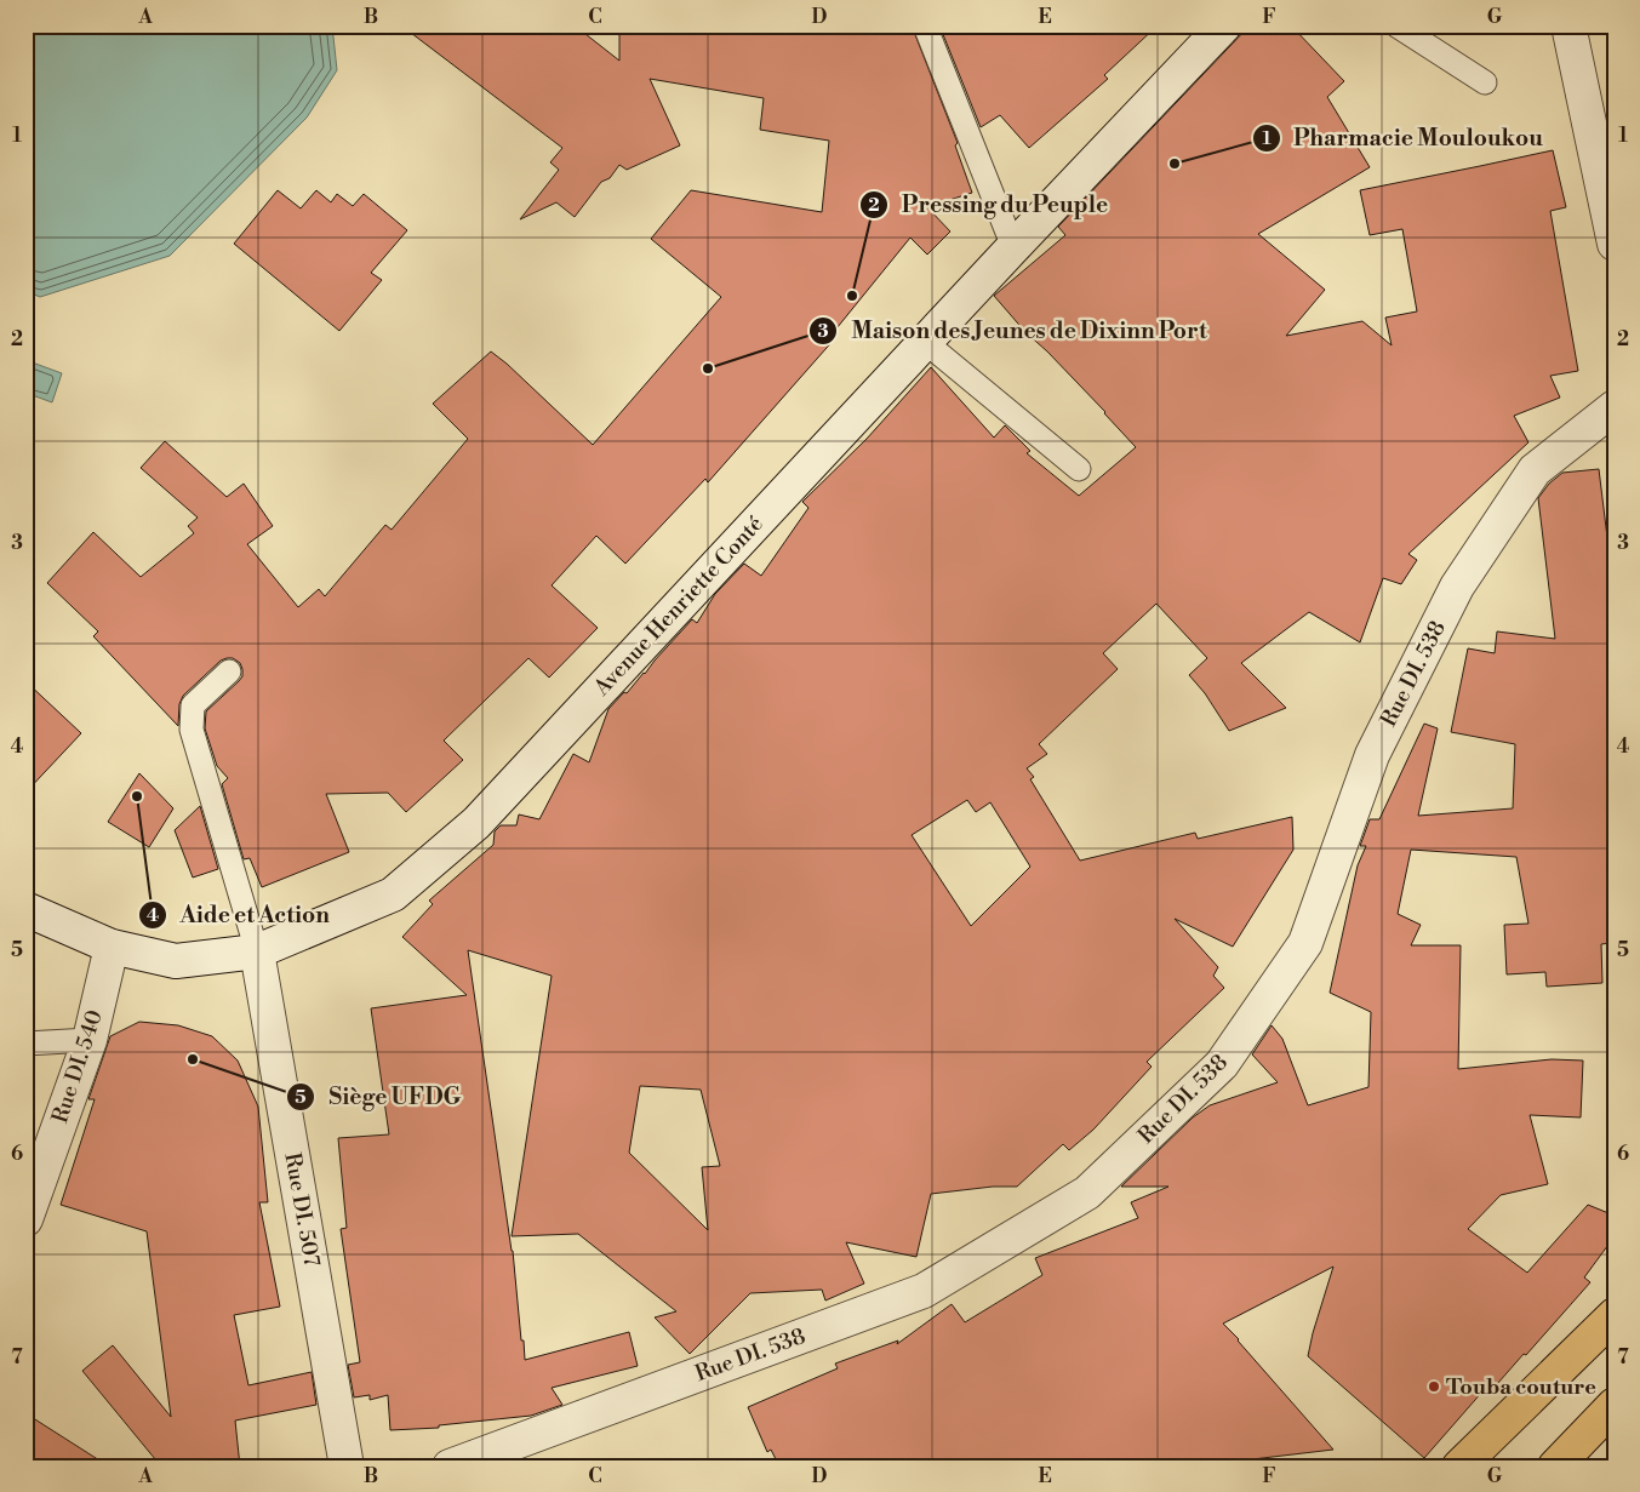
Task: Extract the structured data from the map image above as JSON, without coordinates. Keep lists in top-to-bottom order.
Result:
{
  "streets": {
    "street": [
      "Avenue Henriette Conté",
      "Rue DI. 538",
      "Rue DI. 540",
      "Rue DI. 507"
    ]
  },
  "crossings": [
    ["Avenue Henriette Conté", "Rue DI. 540"],
    ["Avenue Henriette Conté", "Rue DI. 507"]
  ],
  "places": [
    "Pharmacie Mouloukou",
    "Pressing du Peuple",
    "Maison des Jeunes de Dixinn Port",
    "Aide et Action",
    "Siège UFDG",
    "Touba couture"
  ],
  "grid": {
    "columns": [
      "A",
      "B",
      "C",
      "D",
      "E",
      "F",
      "G"
    ],
    "rows": [
      "1",
      "2",
      "3",
      "4",
      "5",
      "6",
      "7"
    ]
  }
}
